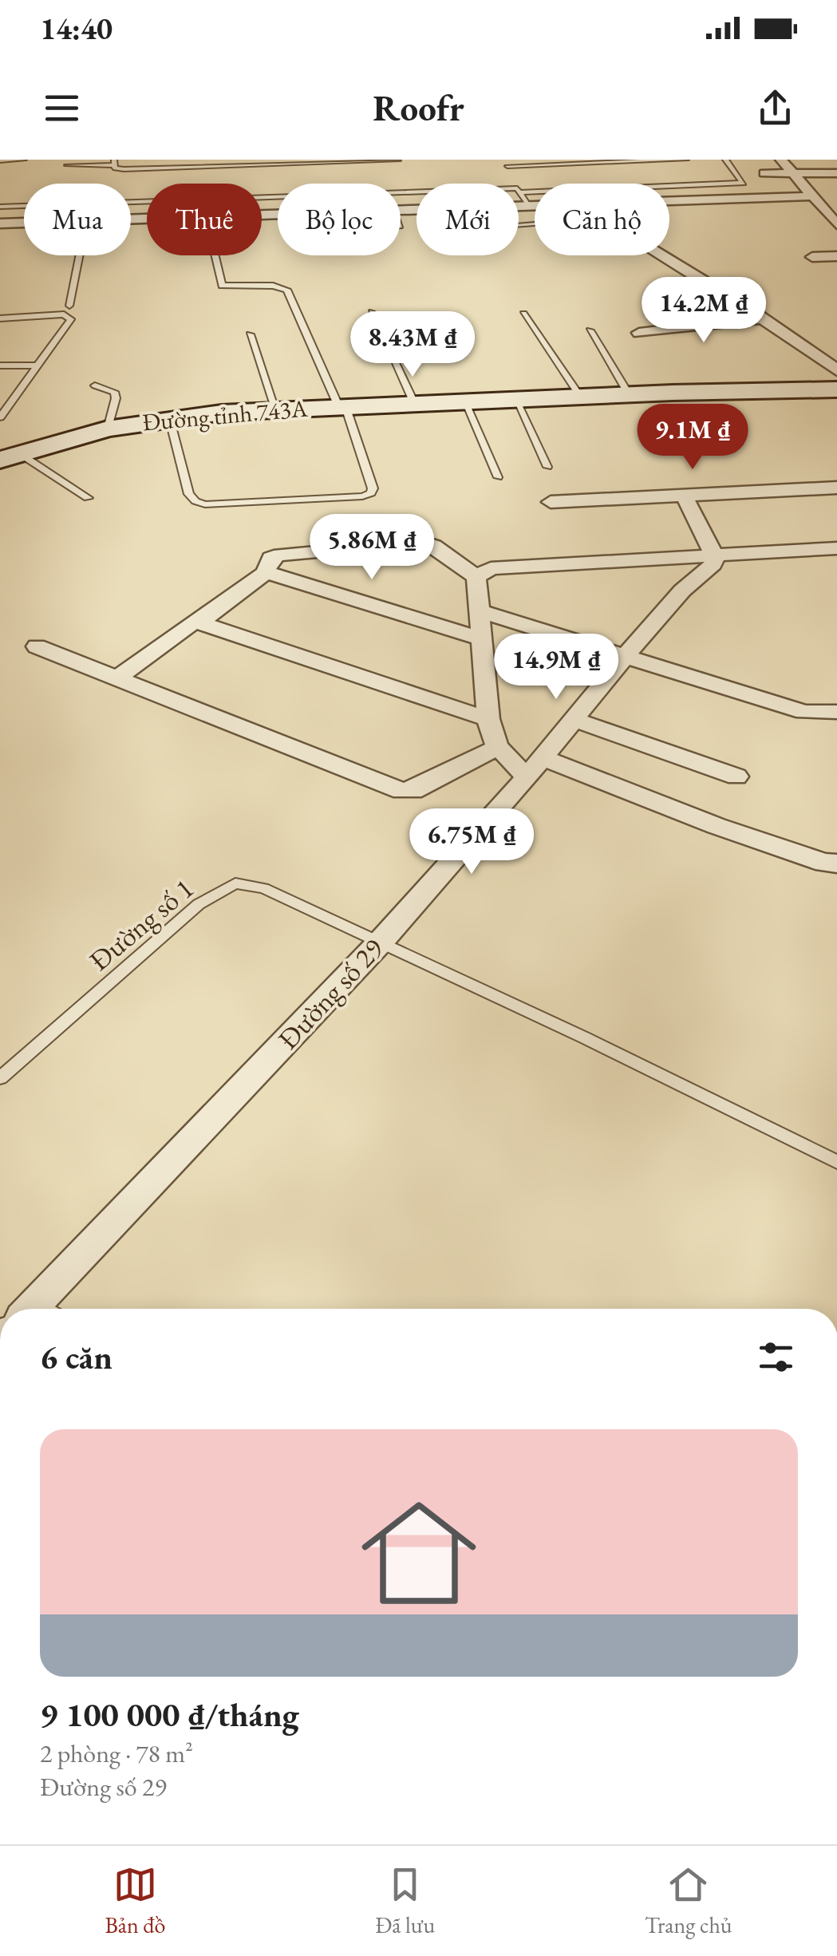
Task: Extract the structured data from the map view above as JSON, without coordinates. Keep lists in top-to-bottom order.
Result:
{
  "streets": {
    "main road": ["Đường tỉnh 743A"],
    "street": ["Đường số 29"],
    "lane": ["Đường số 1"]
  },
  "crossings": [
    ["Đường số 1", "Đường số 29"]
  ],
  "page": {
    "status": "14:40",
    "header": "Roofr",
    "chip": [
      "Mua",
      "Thuê",
      "Bộ lọc",
      "Mới",
      "Căn hộ"
    ],
    "price": [
      "14.2M ₫",
      "8.43M ₫",
      "9.1M ₫",
      "5.86M ₫",
      "14.9M ₫",
      "6.75M ₫"
    ],
    "heading": "6 căn",
    "list": [
      {
        "name": "9 100 000 ₫/tháng",
        "note": "2 phòng · 78 m² · Đường số 29"
      }
    ],
    "tabs": ["Bản đồ", "Đã lưu", "Trang chủ"]
  }
}
